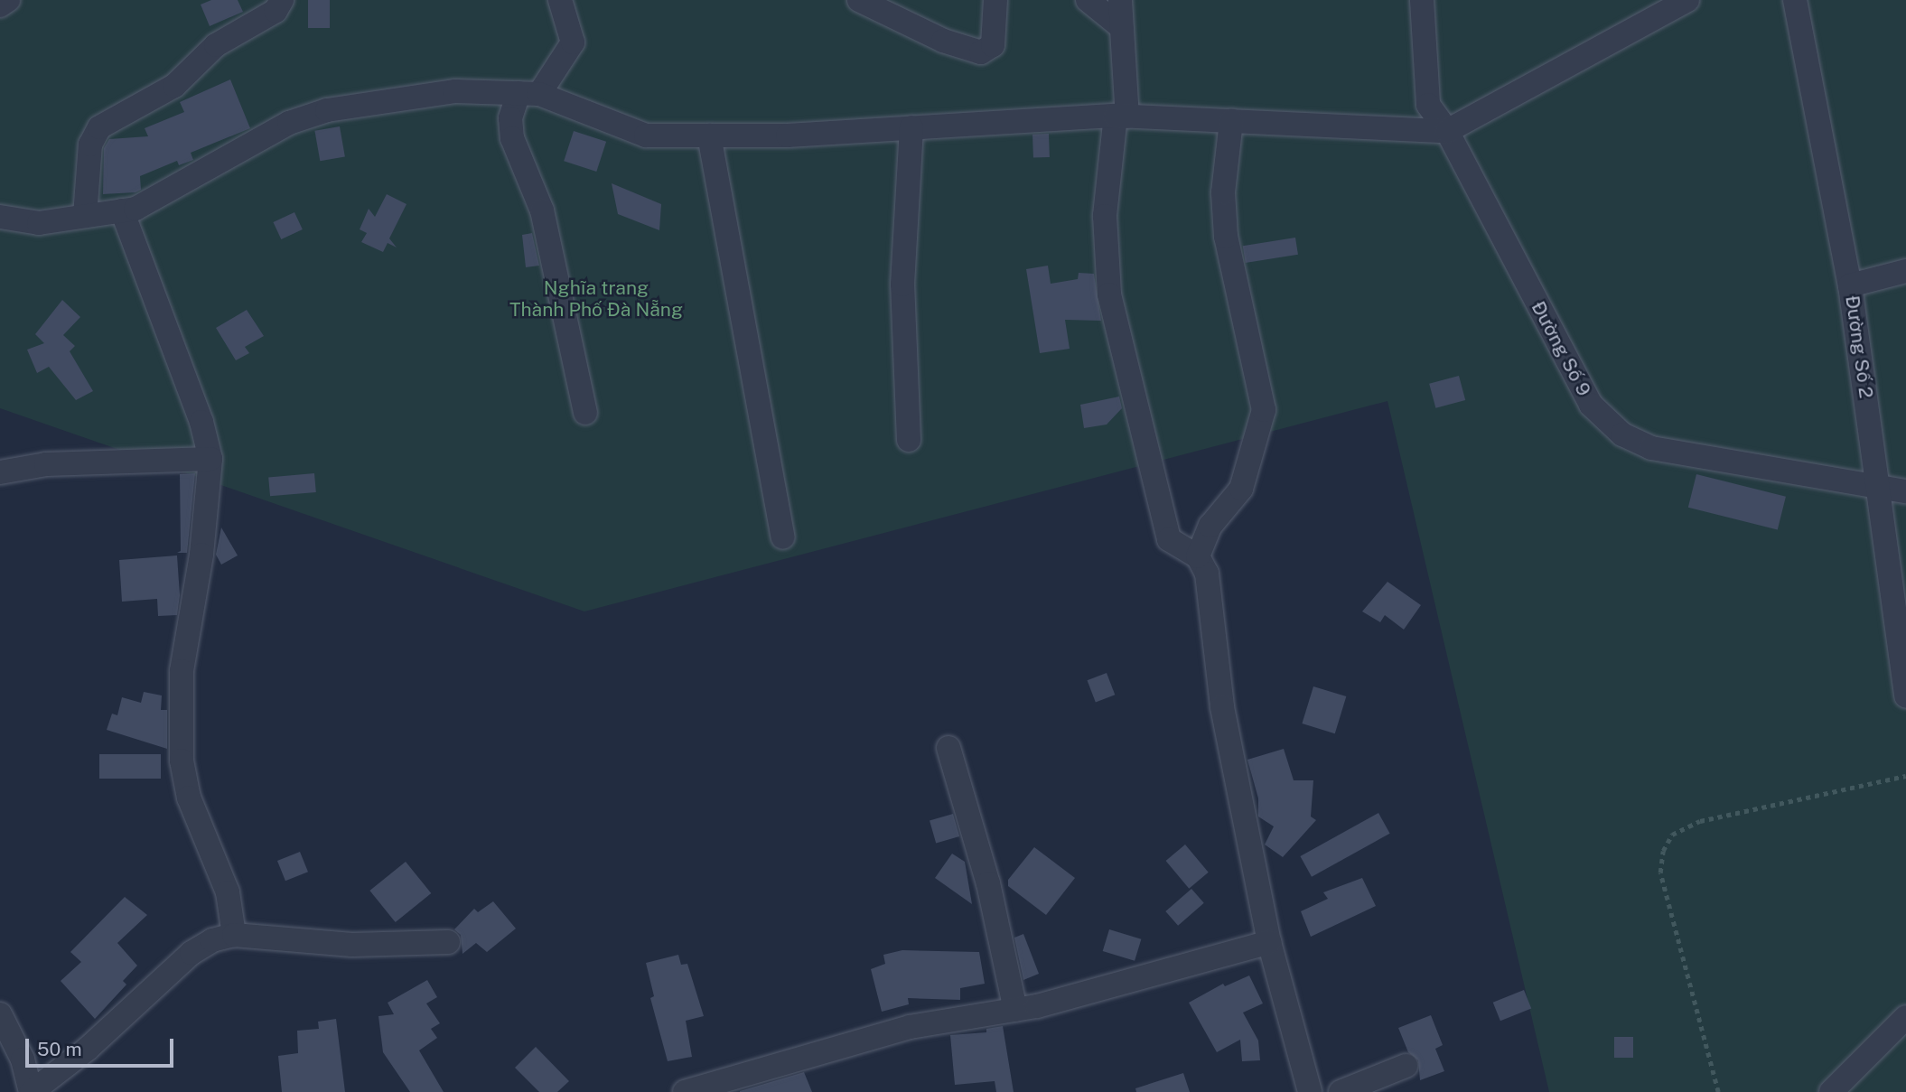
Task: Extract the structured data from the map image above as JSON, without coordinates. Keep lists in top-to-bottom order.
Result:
{
  "streets": {
    "street": ["Đường Số 2", "Đường Số 9"]
  },
  "crossings": [
    ["Đường Số 2", "Đường Số 9"]
  ],
  "parks": ["Nghĩa trang Thành Phố Đà Nẵng"],
  "scale_bar": "50 m"
}
